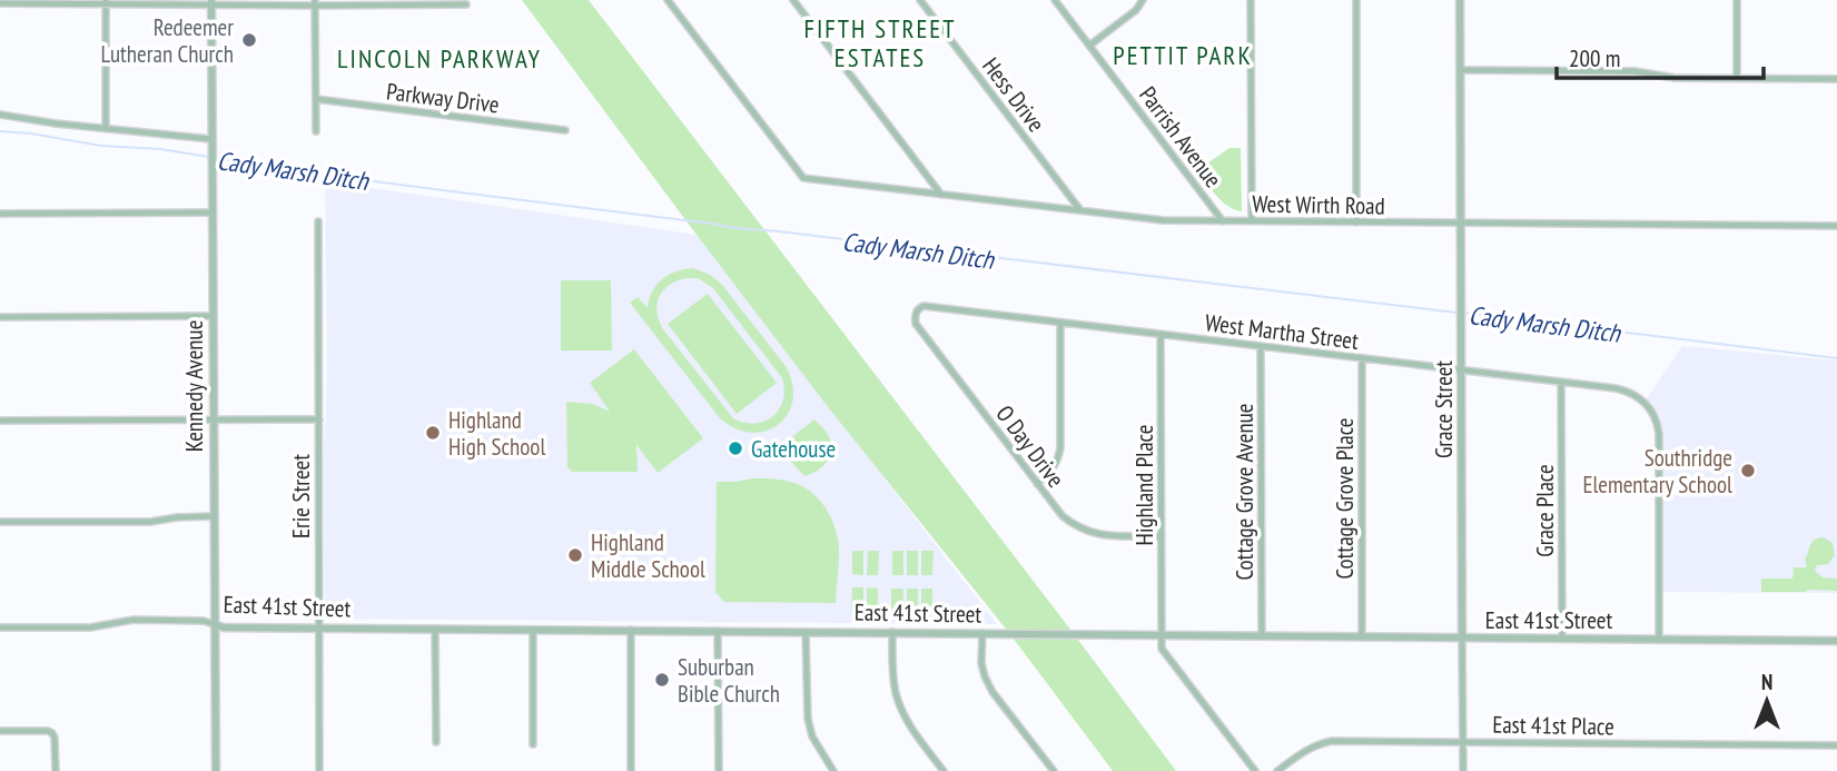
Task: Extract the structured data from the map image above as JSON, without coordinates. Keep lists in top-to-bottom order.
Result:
{
  "streets": {
    "street": [
      "Hess Drive",
      "Parkway Drive",
      "Parrish Avenue",
      "West Wirth Road",
      "West Martha Street",
      "Kennedy Avenue",
      "Grace Street",
      "O Day Drive",
      "Highland Place",
      "Cottage Grove Avenue",
      "Erie Street",
      "Cottage Grove Place",
      "Grace Place",
      "East 41st Street",
      "East 41st Place"
    ]
  },
  "crossings": [
    ["Hess Drive", "West Wirth Road"],
    ["Parrish Avenue", "West Wirth Road"],
    ["West Wirth Road", "Grace Street"],
    ["West Martha Street", "Grace Street"],
    ["West Martha Street", "O Day Drive"],
    ["West Martha Street", "Highland Place"],
    ["West Martha Street", "Cottage Grove Avenue"],
    ["West Martha Street", "Cottage Grove Place"],
    ["West Martha Street", "Grace Place"],
    ["West Martha Street", "East 41st Street"],
    ["Kennedy Avenue", "East 41st Street"],
    ["Grace Street", "East 41st Street"],
    ["Grace Street", "East 41st Place"],
    ["O Day Drive", "Highland Place"],
    ["Highland Place", "East 41st Street"],
    ["Cottage Grove Avenue", "East 41st Street"],
    ["Erie Street", "East 41st Street"],
    ["Cottage Grove Place", "East 41st Street"],
    ["Grace Place", "East 41st Street"]
  ],
  "districts": ["FIFTH STREET ESTATES", "PETTIT PARK", "LINCOLN PARKWAY"],
  "water": ["Cady Marsh Ditch"],
  "places": [
    "Redeemer Lutheran Church",
    "Highland High School",
    "Gatehouse",
    "Southridge Elementary School",
    "Highland Middle School",
    "Suburban Bible Church"
  ],
  "scale_bar": "200 m",
  "north": "top"
}
